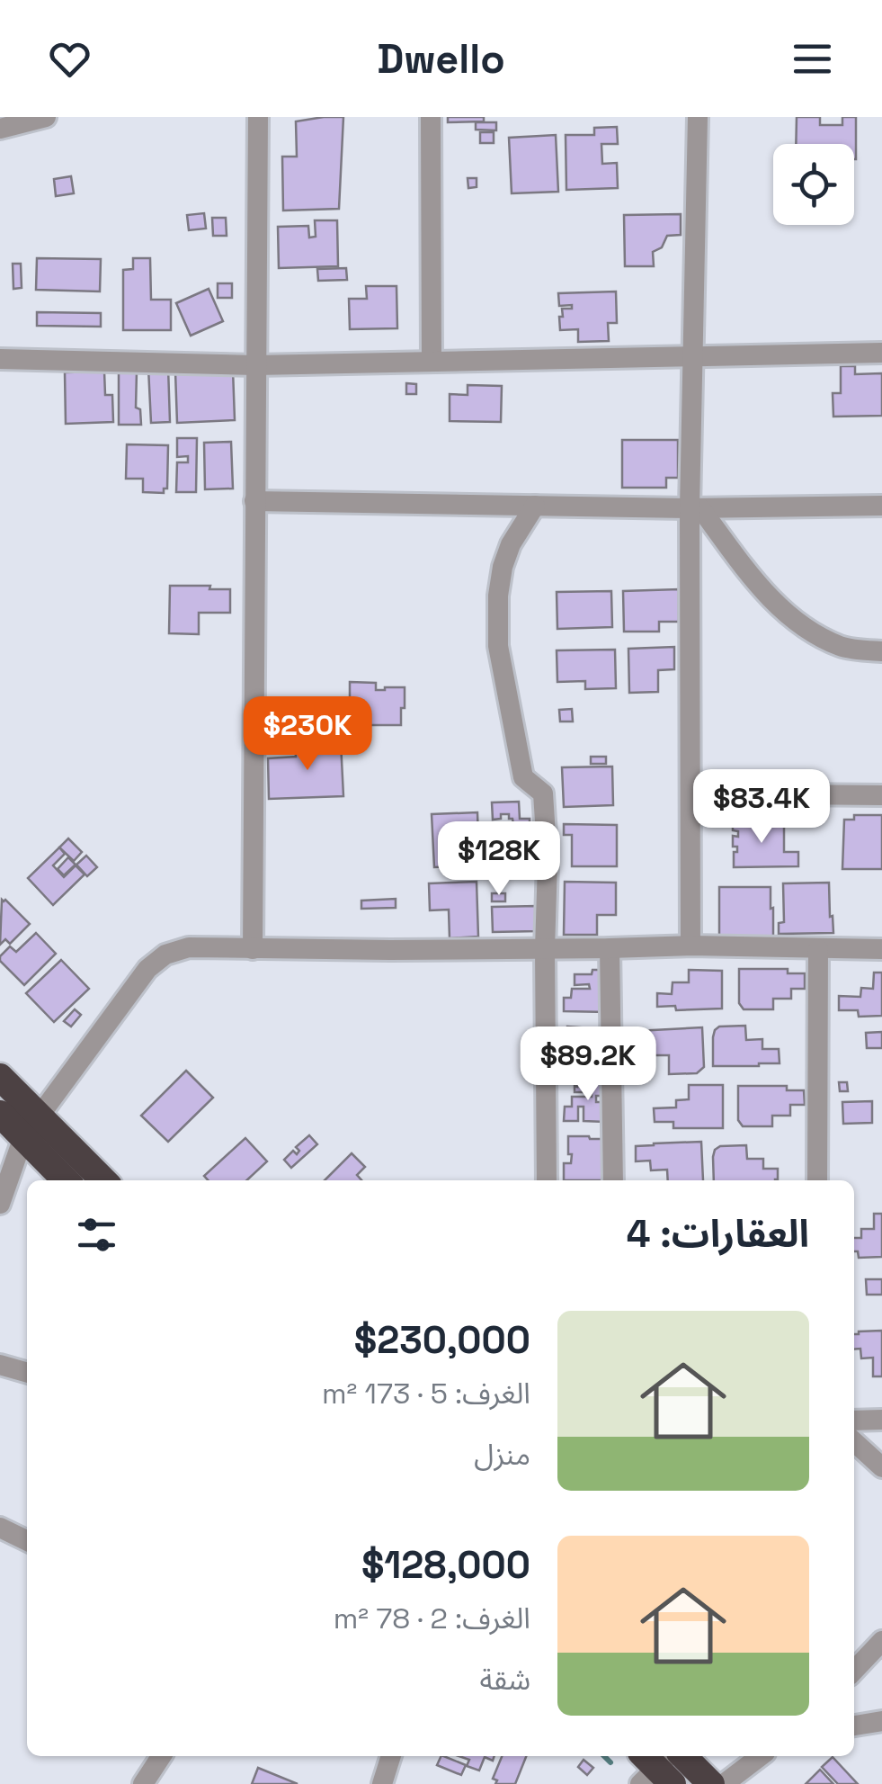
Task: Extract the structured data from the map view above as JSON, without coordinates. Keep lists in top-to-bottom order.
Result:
{
  "page": {
    "header": "Dwello",
    "price": [
      "$230K",
      "$83.4K",
      "$128K",
      "$89.2K"
    ],
    "heading": "العقارات: 4",
    "list": [
      {
        "name": "$230,000",
        "note": "الغرف: 5 · 173 m² · منزل"
      },
      {
        "name": "$128,000",
        "note": "الغرف: 2 · 78 m² · شقة"
      }
    ]
  }
}
